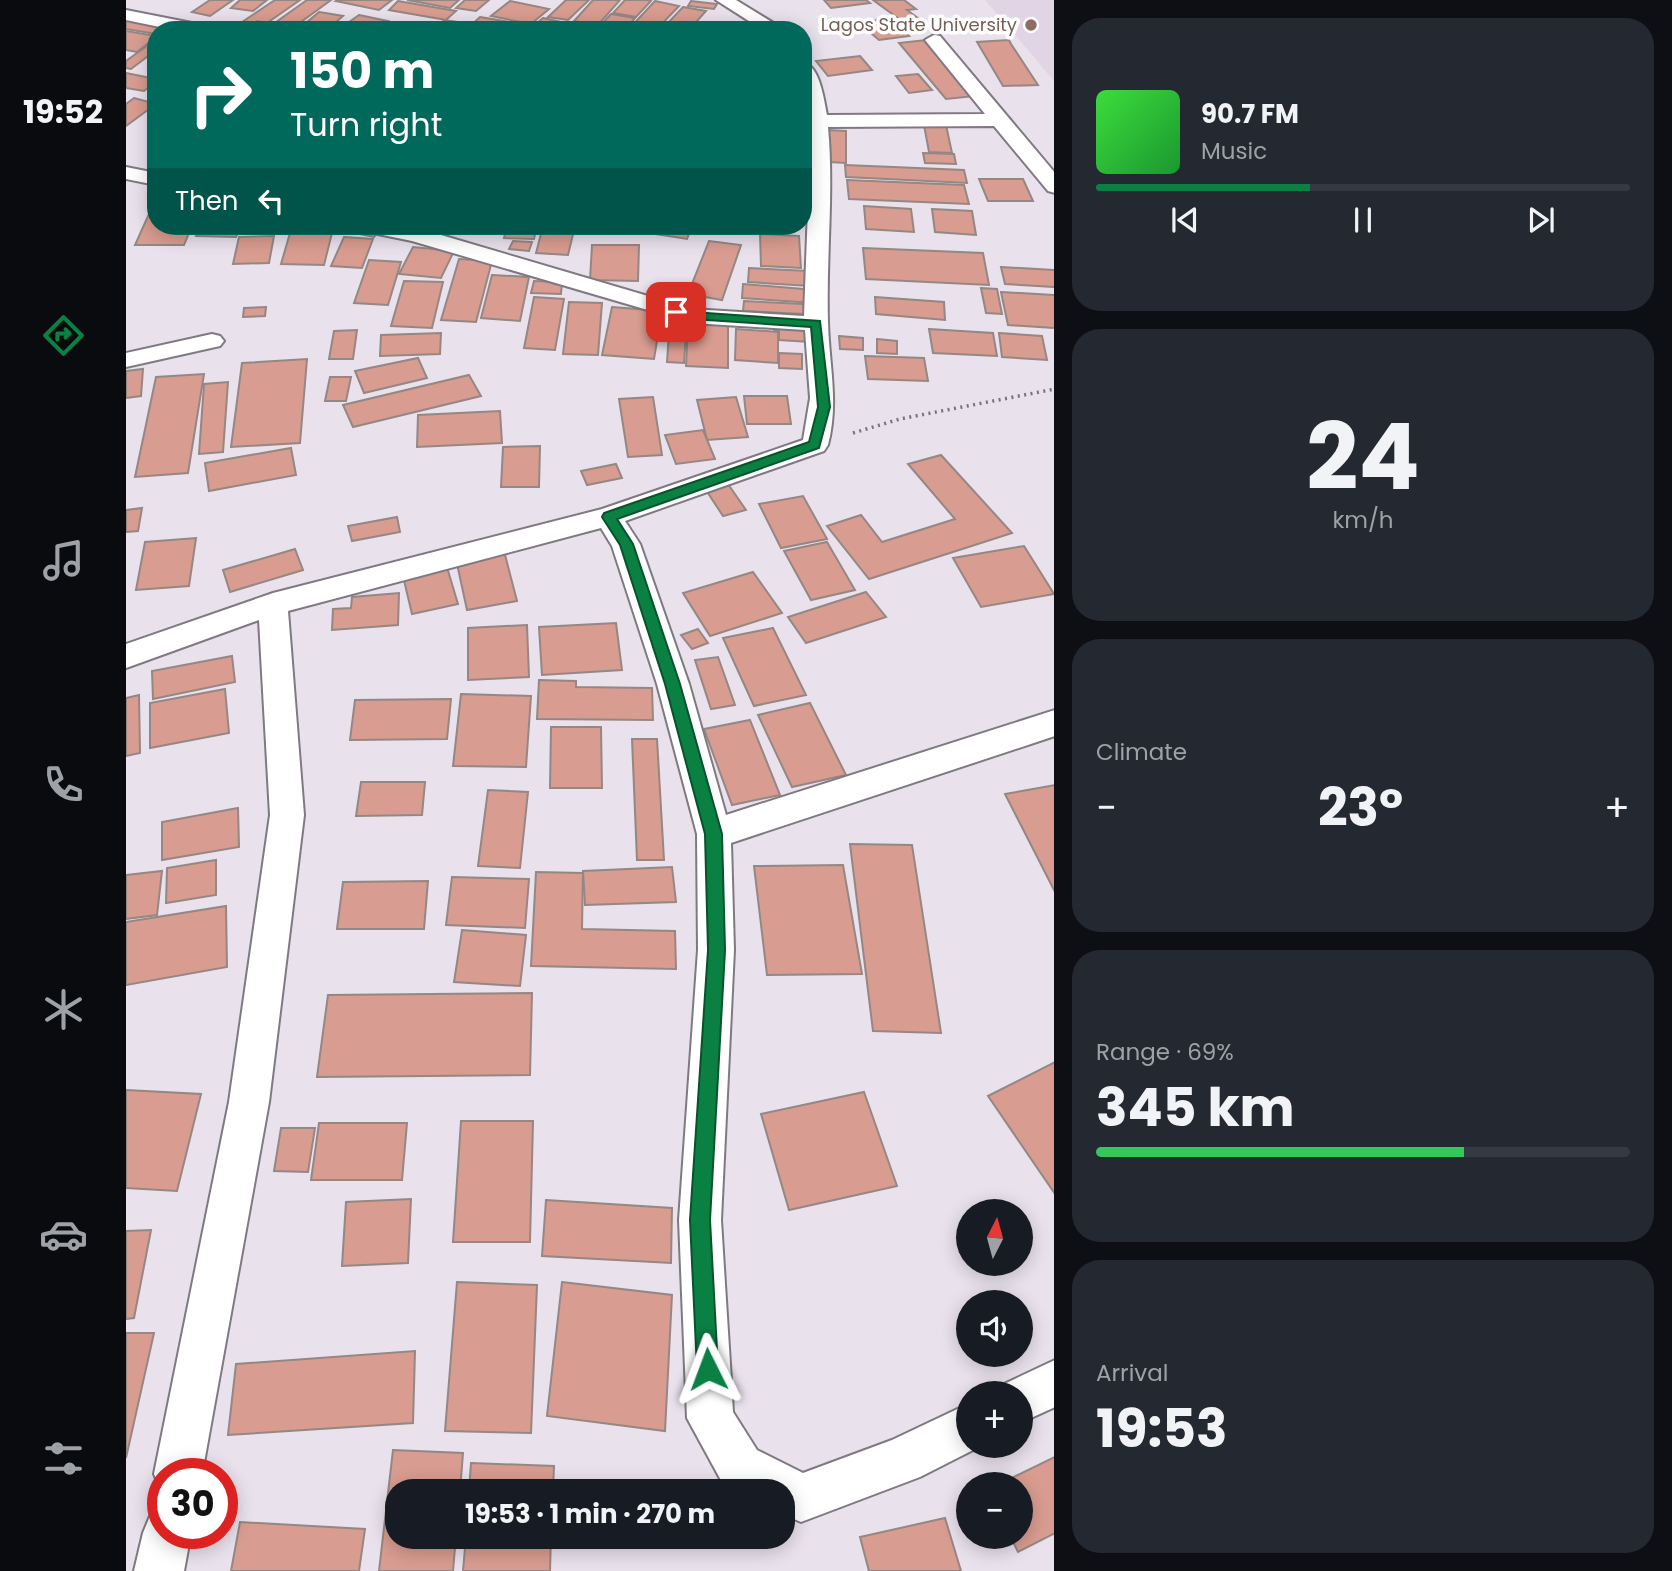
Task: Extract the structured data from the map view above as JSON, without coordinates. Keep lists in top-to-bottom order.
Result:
{
  "places": ["Lagos State University"],
  "north": "top",
  "page": {
    "tabs": "19:52",
    "turn": ["150 m", "Turn right"],
    "song": ["90.7 FM", "Music"],
    "then": "Then",
    "tile": [
      ["24", "km/h"],
      "Climate",
      ["Range · 69%", "345 km"],
      ["Arrival", "19:53"]
    ],
    "heat": ["−", "23°", "+"],
    "map_buttons": ["+", "−"],
    "limit": "30",
    "trip": "19:53 · 1 min · 270 m"
  }
}
